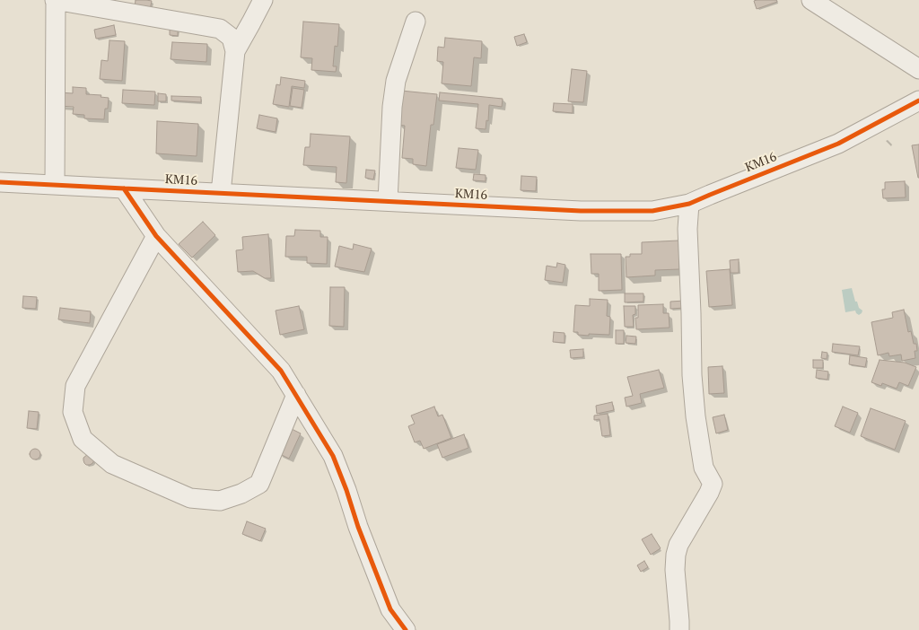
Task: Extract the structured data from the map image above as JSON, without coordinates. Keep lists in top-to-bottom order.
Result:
{
  "streets": {
    "street": ["KM16"]
  }
}
